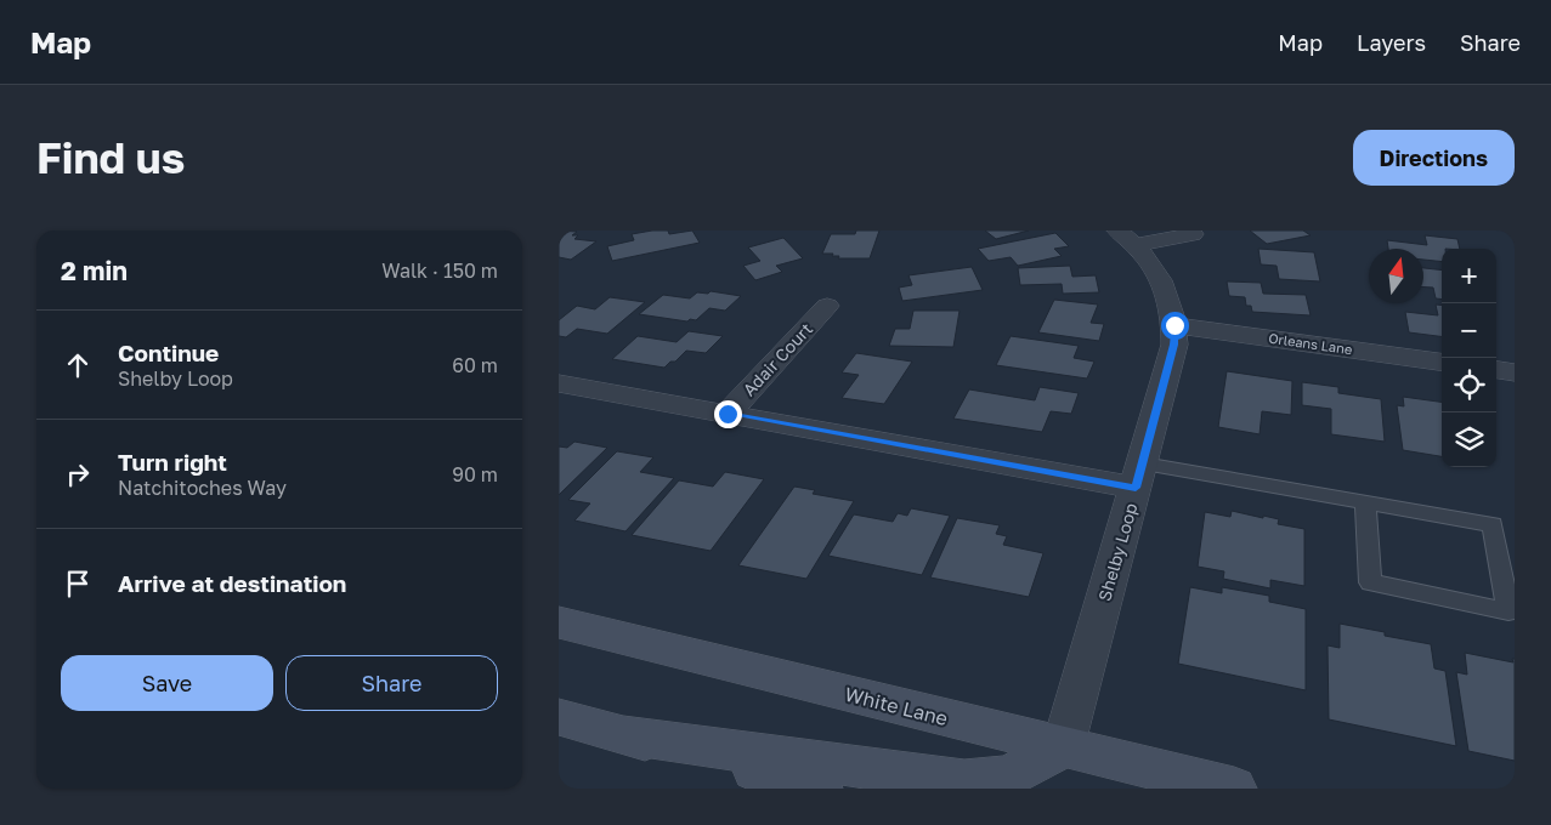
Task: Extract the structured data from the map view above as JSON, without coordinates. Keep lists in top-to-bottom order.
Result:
{
  "streets": {
    "main road": ["White Lane"],
    "street": ["Orleans Lane", "Adair Court", "Shelby Loop"]
  },
  "crossings": [
    ["Orleans Lane", "Shelby Loop"],
    ["Shelby Loop", "White Lane"]
  ],
  "north": "top",
  "page": {
    "header": "Map",
    "nav": ["Map", "Layers", "Share"],
    "buttons": [
      "Directions",
      ["Save", "Share"]
    ],
    "title": "Find us",
    "heading": ["2 min", "Walk · 150 m"],
    "map_buttons": ["+", "−"],
    "list": [
      ["Continue", "Shelby Loop", "60 m"],
      ["Turn right", "Natchitoches Way", "90 m"],
      "Arrive at destination"
    ]
  }
}
